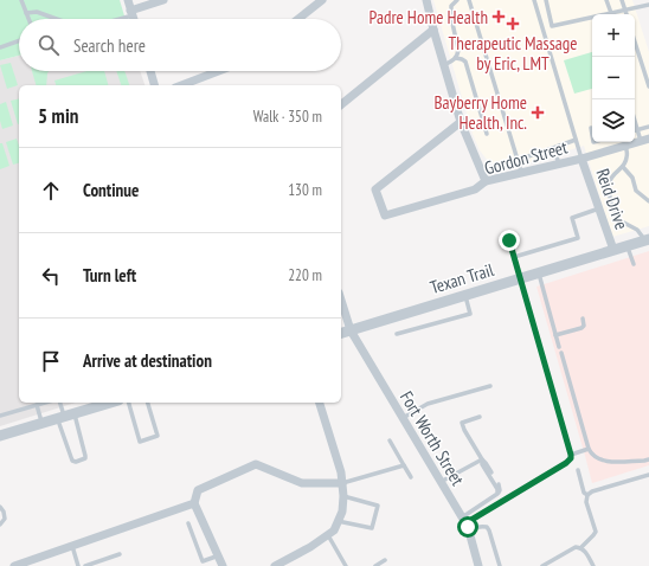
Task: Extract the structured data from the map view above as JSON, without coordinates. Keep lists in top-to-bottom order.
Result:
{
  "streets": {
    "street": [
      "Gordon Street",
      "Reid Drive",
      "Texan Trail",
      "Fort Worth Street"
    ]
  },
  "crossings": [
    ["Gordon Street", "Reid Drive"],
    ["Reid Drive", "Texan Trail"],
    ["Texan Trail", "Fort Worth Street"]
  ],
  "places": {
    "health": ["Padre Home Health", "Therapeutic Massage by Eric, LMT", "Bayberry Home Health, Inc."]
  },
  "page": {
    "map_buttons": ["+", "−"],
    "search": "Search here",
    "heading": ["5 min", "Walk · 350 m"],
    "list": [
      ["Continue", "130 m"],
      ["Turn left", "220 m"],
      "Arrive at destination"
    ]
  }
}
